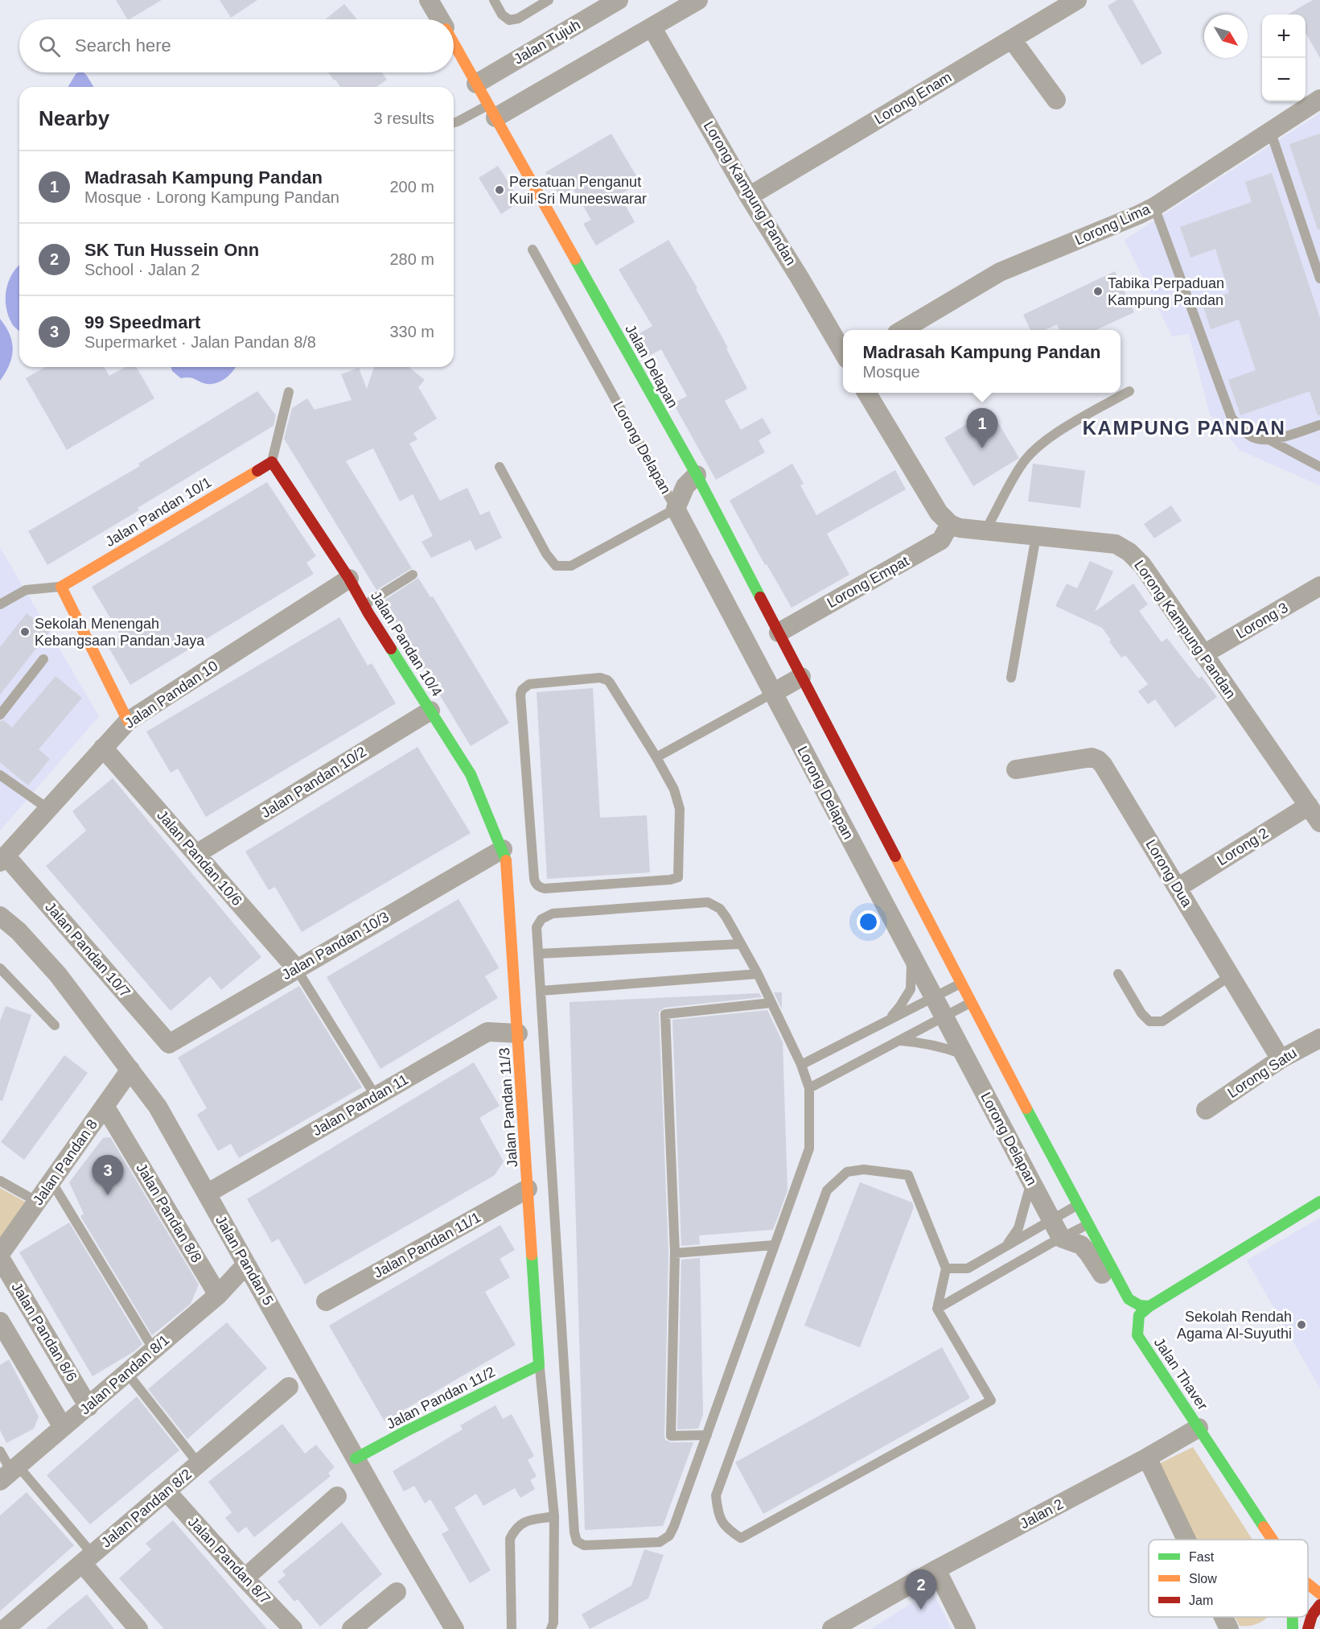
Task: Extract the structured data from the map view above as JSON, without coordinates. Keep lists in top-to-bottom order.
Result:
{
  "streets": {
    "street": [
      "Jalan Tujuh",
      "Lorong Enam",
      "Lorong Kampung Pandan",
      "Lorong Lima",
      "Jalan Delapan",
      "Lorong Delapan",
      "Jalan Pandan 10/1",
      "Lorong Empat",
      "Lorong 3",
      "Jalan Pandan 10/4",
      "Jalan Pandan 10",
      "Jalan Pandan 10/2",
      "Lorong 2",
      "Jalan Pandan 10/6",
      "Lorong Dua",
      "Jalan Pandan 10/3",
      "Jalan Pandan 10/7",
      "Lorong Satu",
      "Jalan Pandan 11",
      "Jalan Pandan 11/3",
      "Jalan Pandan 8",
      "Jalan Pandan 8/8",
      "Jalan Pandan 11/1",
      "Jalan Pandan 5",
      "Jalan Pandan 8/6",
      "Jalan Thaver",
      "Jalan Pandan 8/1",
      "Jalan Pandan 11/2",
      "Jalan Pandan 8/2",
      "Jalan 2",
      "Jalan Pandan 8/7"
    ]
  },
  "crossings": [
    ["Jalan Tujuh", "Jalan Delapan"],
    ["Lorong Enam", "Lorong Kampung Pandan"],
    ["Lorong Kampung Pandan", "Lorong Empat"],
    ["Lorong Kampung Pandan", "Lorong 3"],
    ["Lorong Kampung Pandan", "Lorong 2"],
    ["Jalan Delapan", "Lorong Delapan"],
    ["Jalan Delapan", "Lorong Empat"],
    ["Lorong Delapan", "Lorong Empat"],
    ["Lorong Delapan", "Jalan Thaver"],
    ["Jalan Pandan 10/1", "Jalan Pandan 10/4"],
    ["Jalan Pandan 10/4", "Jalan Pandan 10"],
    ["Jalan Pandan 10/4", "Jalan Pandan 10/2"],
    ["Jalan Pandan 10/4", "Jalan Pandan 10/3"],
    ["Jalan Pandan 10/4", "Jalan Pandan 11/3"],
    ["Jalan Pandan 10", "Jalan Pandan 10/6"],
    ["Jalan Pandan 10", "Jalan Pandan 10/7"],
    ["Jalan Pandan 10/2", "Jalan Pandan 10/6"],
    ["Lorong 2", "Lorong Dua"],
    ["Jalan Pandan 10/6", "Jalan Pandan 10/3"],
    ["Lorong Dua", "Lorong Satu"],
    ["Jalan Pandan 10/3", "Jalan Pandan 10/7"],
    ["Jalan Pandan 10/3", "Jalan Pandan 11/3"],
    ["Jalan Pandan 11", "Jalan Pandan 11/3"],
    ["Jalan Pandan 11", "Jalan Pandan 5"],
    ["Jalan Pandan 11/3", "Jalan Pandan 11/1"],
    ["Jalan Pandan 11/3", "Jalan Pandan 11/2"],
    ["Jalan Pandan 8", "Jalan Pandan 8/8"],
    ["Jalan Pandan 8", "Jalan Pandan 5"],
    ["Jalan Pandan 8/8", "Jalan Pandan 8/1"],
    ["Jalan Pandan 5", "Jalan Pandan 8/1"],
    ["Jalan Pandan 5", "Jalan Pandan 11/2"],
    ["Jalan Pandan 8/6", "Jalan Pandan 8/1"],
    ["Jalan Thaver", "Jalan 2"],
    ["Jalan Pandan 8/2", "Jalan Pandan 8/7"]
  ],
  "districts": ["KAMPUNG PANDAN"],
  "places": [
    "Persatuan Penganut Kuil Sri Muneeswarar",
    "Tabika Perpaduan Kampung Pandan",
    "Sekolah Menengah Kebangsaan Pandan Jaya",
    "Sekolah Rendah Agama Al-Suyuthi"
  ],
  "legend": ["Fast", "Slow", "Jam"],
  "north": "bottom right",
  "page": {
    "map_buttons": ["+", "−"],
    "search": "Search here",
    "heading": ["Nearby", "3 results"],
    "list": [
      {
        "mark": "1",
        "name": "Madrasah Kampung Pandan",
        "note": "Mosque · Lorong Kampung Pandan",
        "value": "200 m"
      },
      {
        "mark": "2",
        "name": "SK Tun Hussein Onn",
        "note": "School · Jalan 2",
        "value": "280 m"
      },
      {
        "mark": "3",
        "name": "99 Speedmart",
        "note": "Supermarket · Jalan Pandan 8/8",
        "value": "330 m"
      }
    ],
    "popup": ["Madrasah Kampung Pandan", "Mosque"],
    "pins": ["1", "3", "2"]
  }
}
